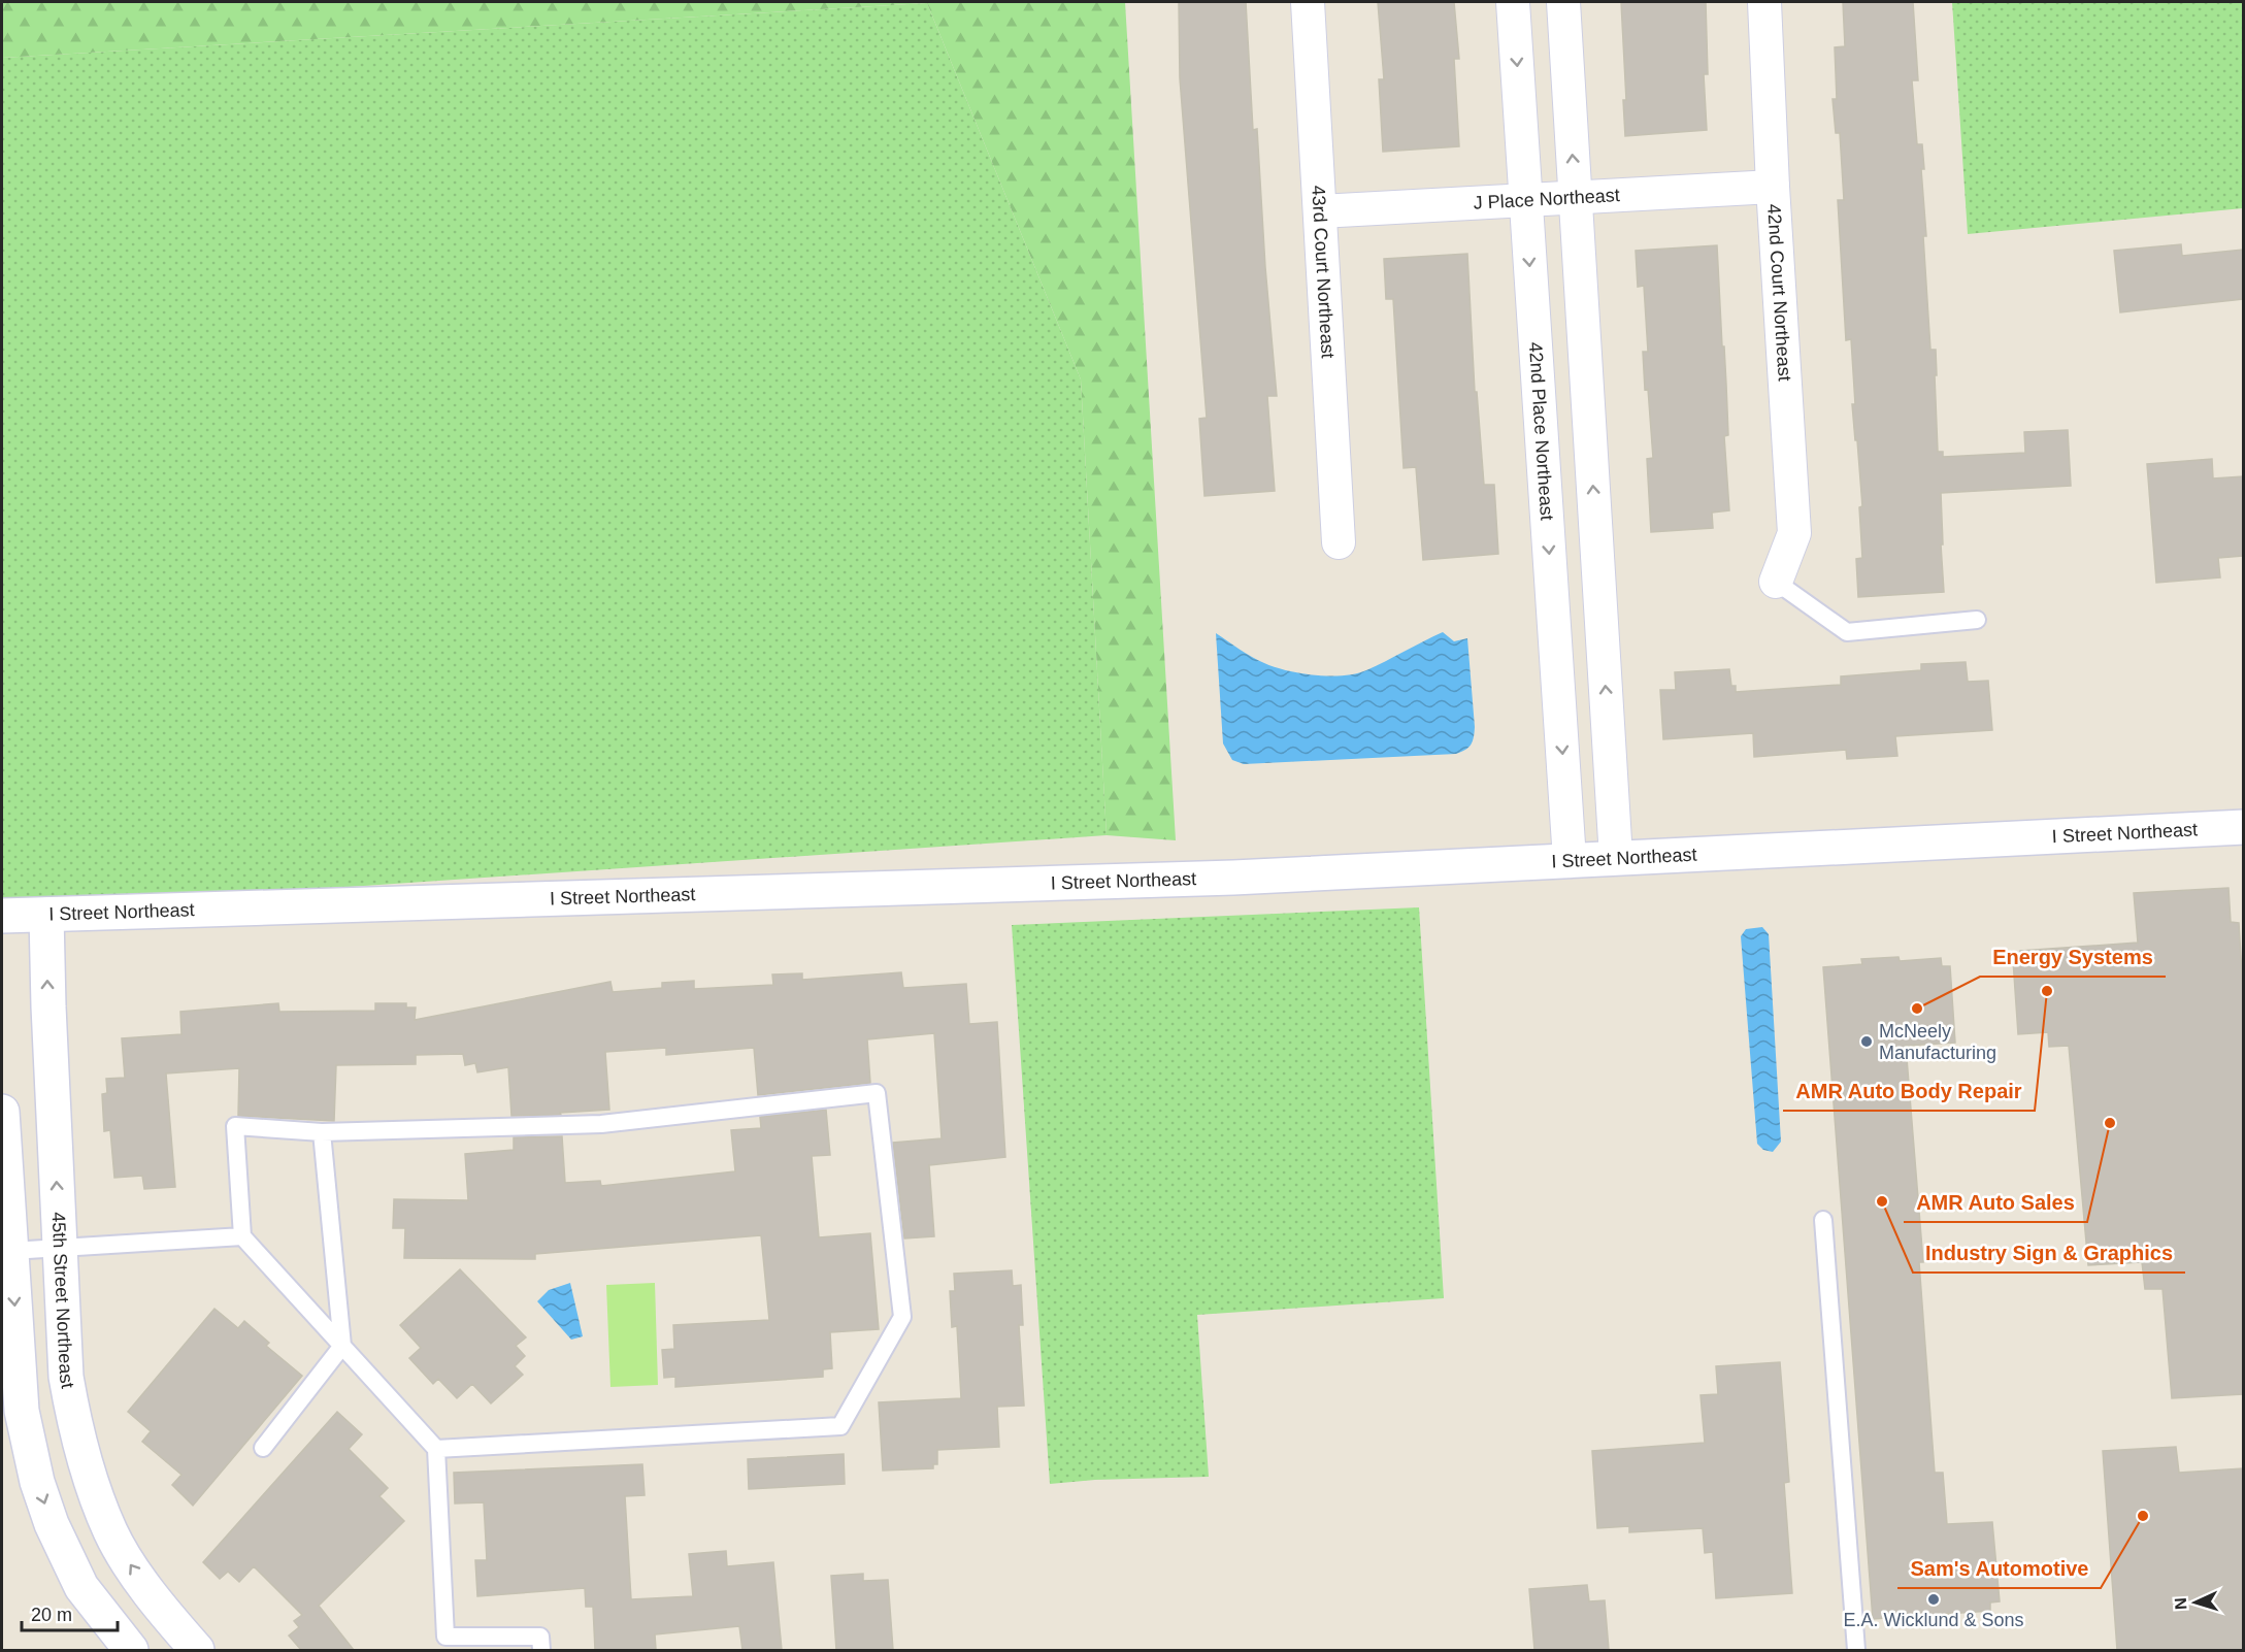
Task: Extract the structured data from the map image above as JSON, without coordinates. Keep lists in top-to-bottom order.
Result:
{
  "streets": {
    "street": [
      "J Place Northeast",
      "43rd Court Northeast",
      "42nd Court Northeast",
      "42nd Place Northeast",
      "I Street Northeast",
      "45th Street Northeast"
    ]
  },
  "crossings": [
    ["J Place Northeast", "43rd Court Northeast"],
    ["J Place Northeast", "42nd Court Northeast"],
    ["J Place Northeast", "42nd Place Northeast"],
    ["42nd Place Northeast", "I Street Northeast"],
    ["I Street Northeast", "45th Street Northeast"]
  ],
  "places": [
    "AMR Auto Body Repair",
    "Energy Systems",
    "McNeely Manufacturing",
    "AMR Auto Sales",
    "Industry Sign & Graphics",
    "Sam's Automotive",
    "E.A. Wicklund & Sons"
  ],
  "scale_bar": "20 m",
  "north": "left"
}
